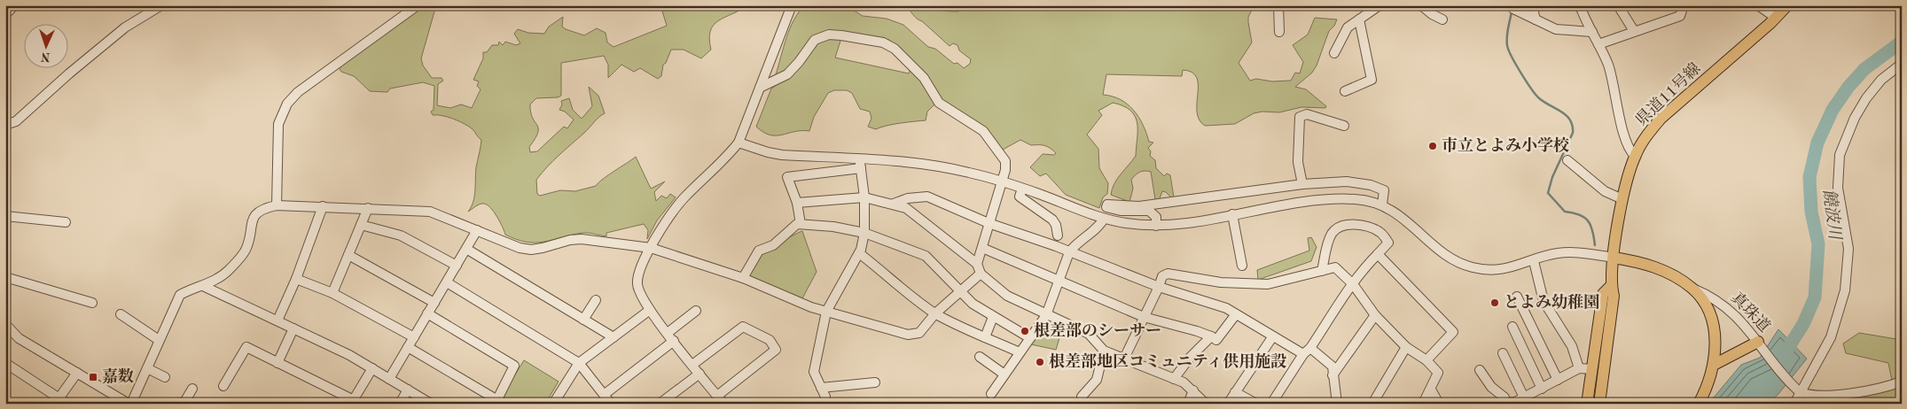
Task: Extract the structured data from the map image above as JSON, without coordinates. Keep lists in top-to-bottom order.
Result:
{
  "streets": {
    "main road": ["県道11号線"],
    "street": ["真珠道"]
  },
  "water": ["饒波川"],
  "places": {
    "other": [
      "市立とよみ小学校",
      "とよみ幼稚園",
      "根差部のシーサー",
      "根差部地区コミュニティ供用施設"
    ],
    "transit": ["嘉数"]
  },
  "north": "bottom"
}
